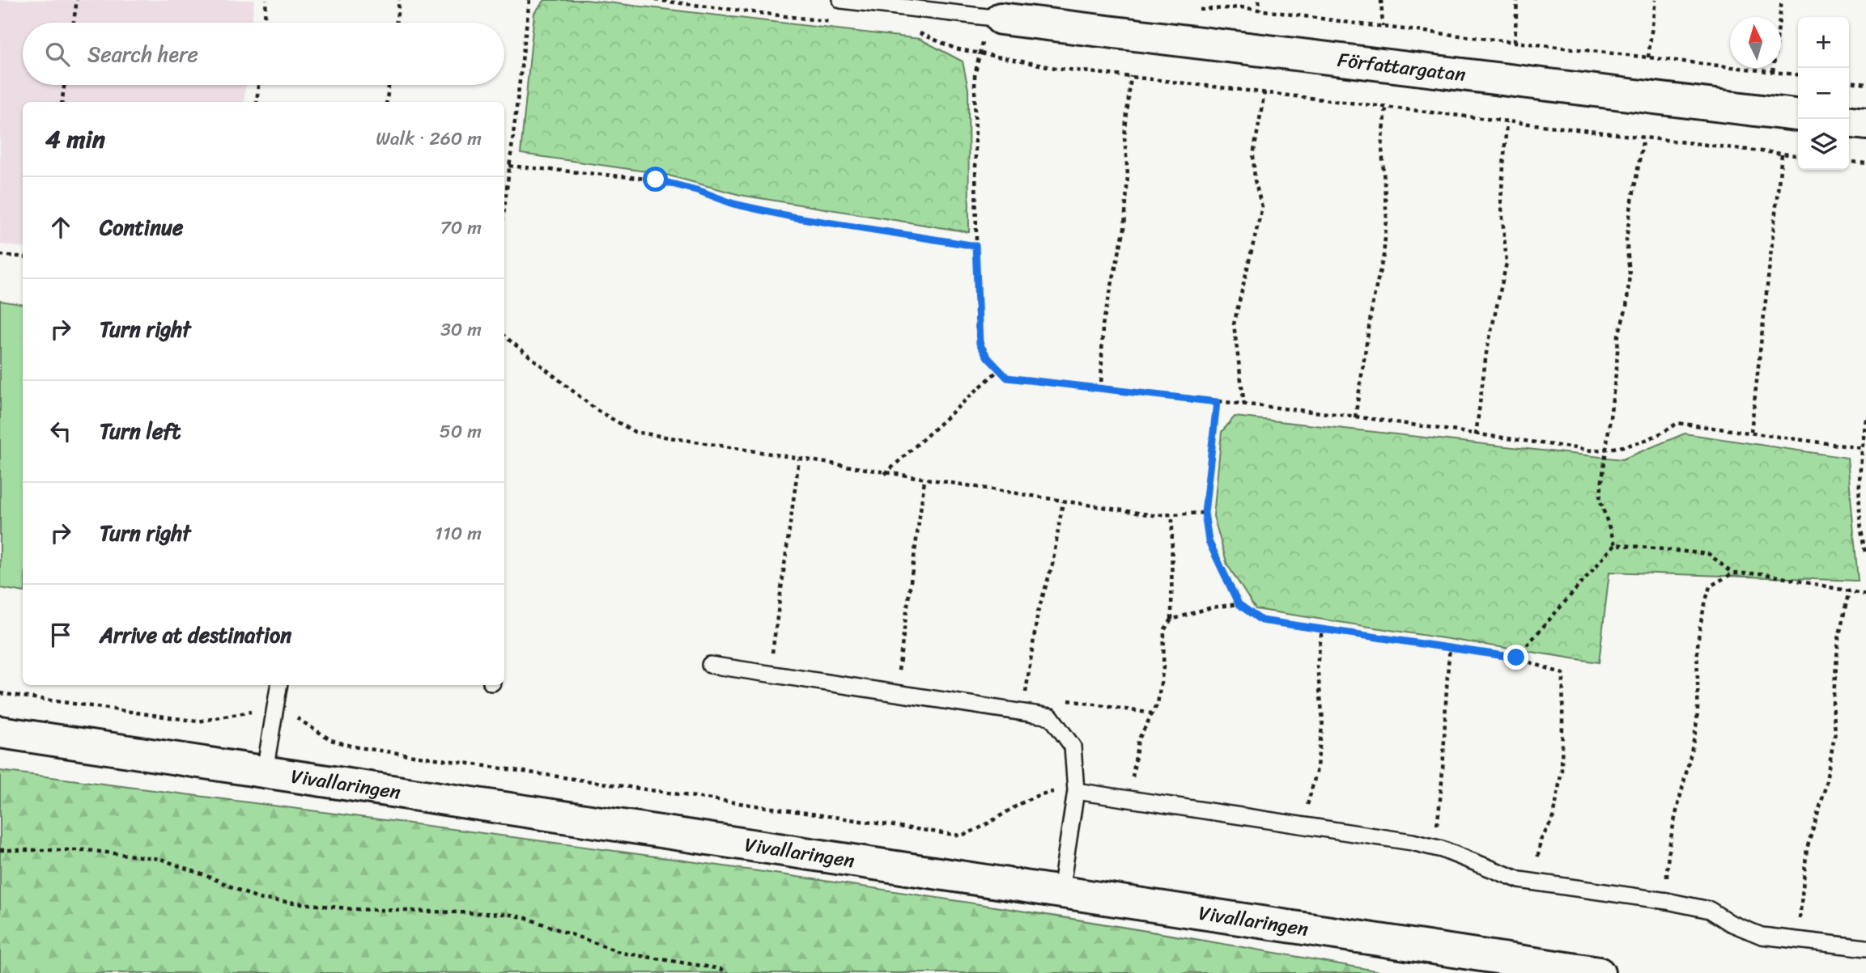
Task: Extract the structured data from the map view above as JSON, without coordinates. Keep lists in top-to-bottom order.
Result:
{
  "streets": {
    "street": ["Författargatan", "Vivallaringen"]
  },
  "north": "top",
  "page": {
    "map_buttons": ["+", "−"],
    "search": "Search here",
    "heading": ["4 min", "Walk · 260 m"],
    "list": [
      ["Continue", "70 m"],
      ["Turn right", "30 m"],
      ["Turn left", "50 m"],
      ["Turn right", "110 m"],
      "Arrive at destination"
    ]
  }
}
